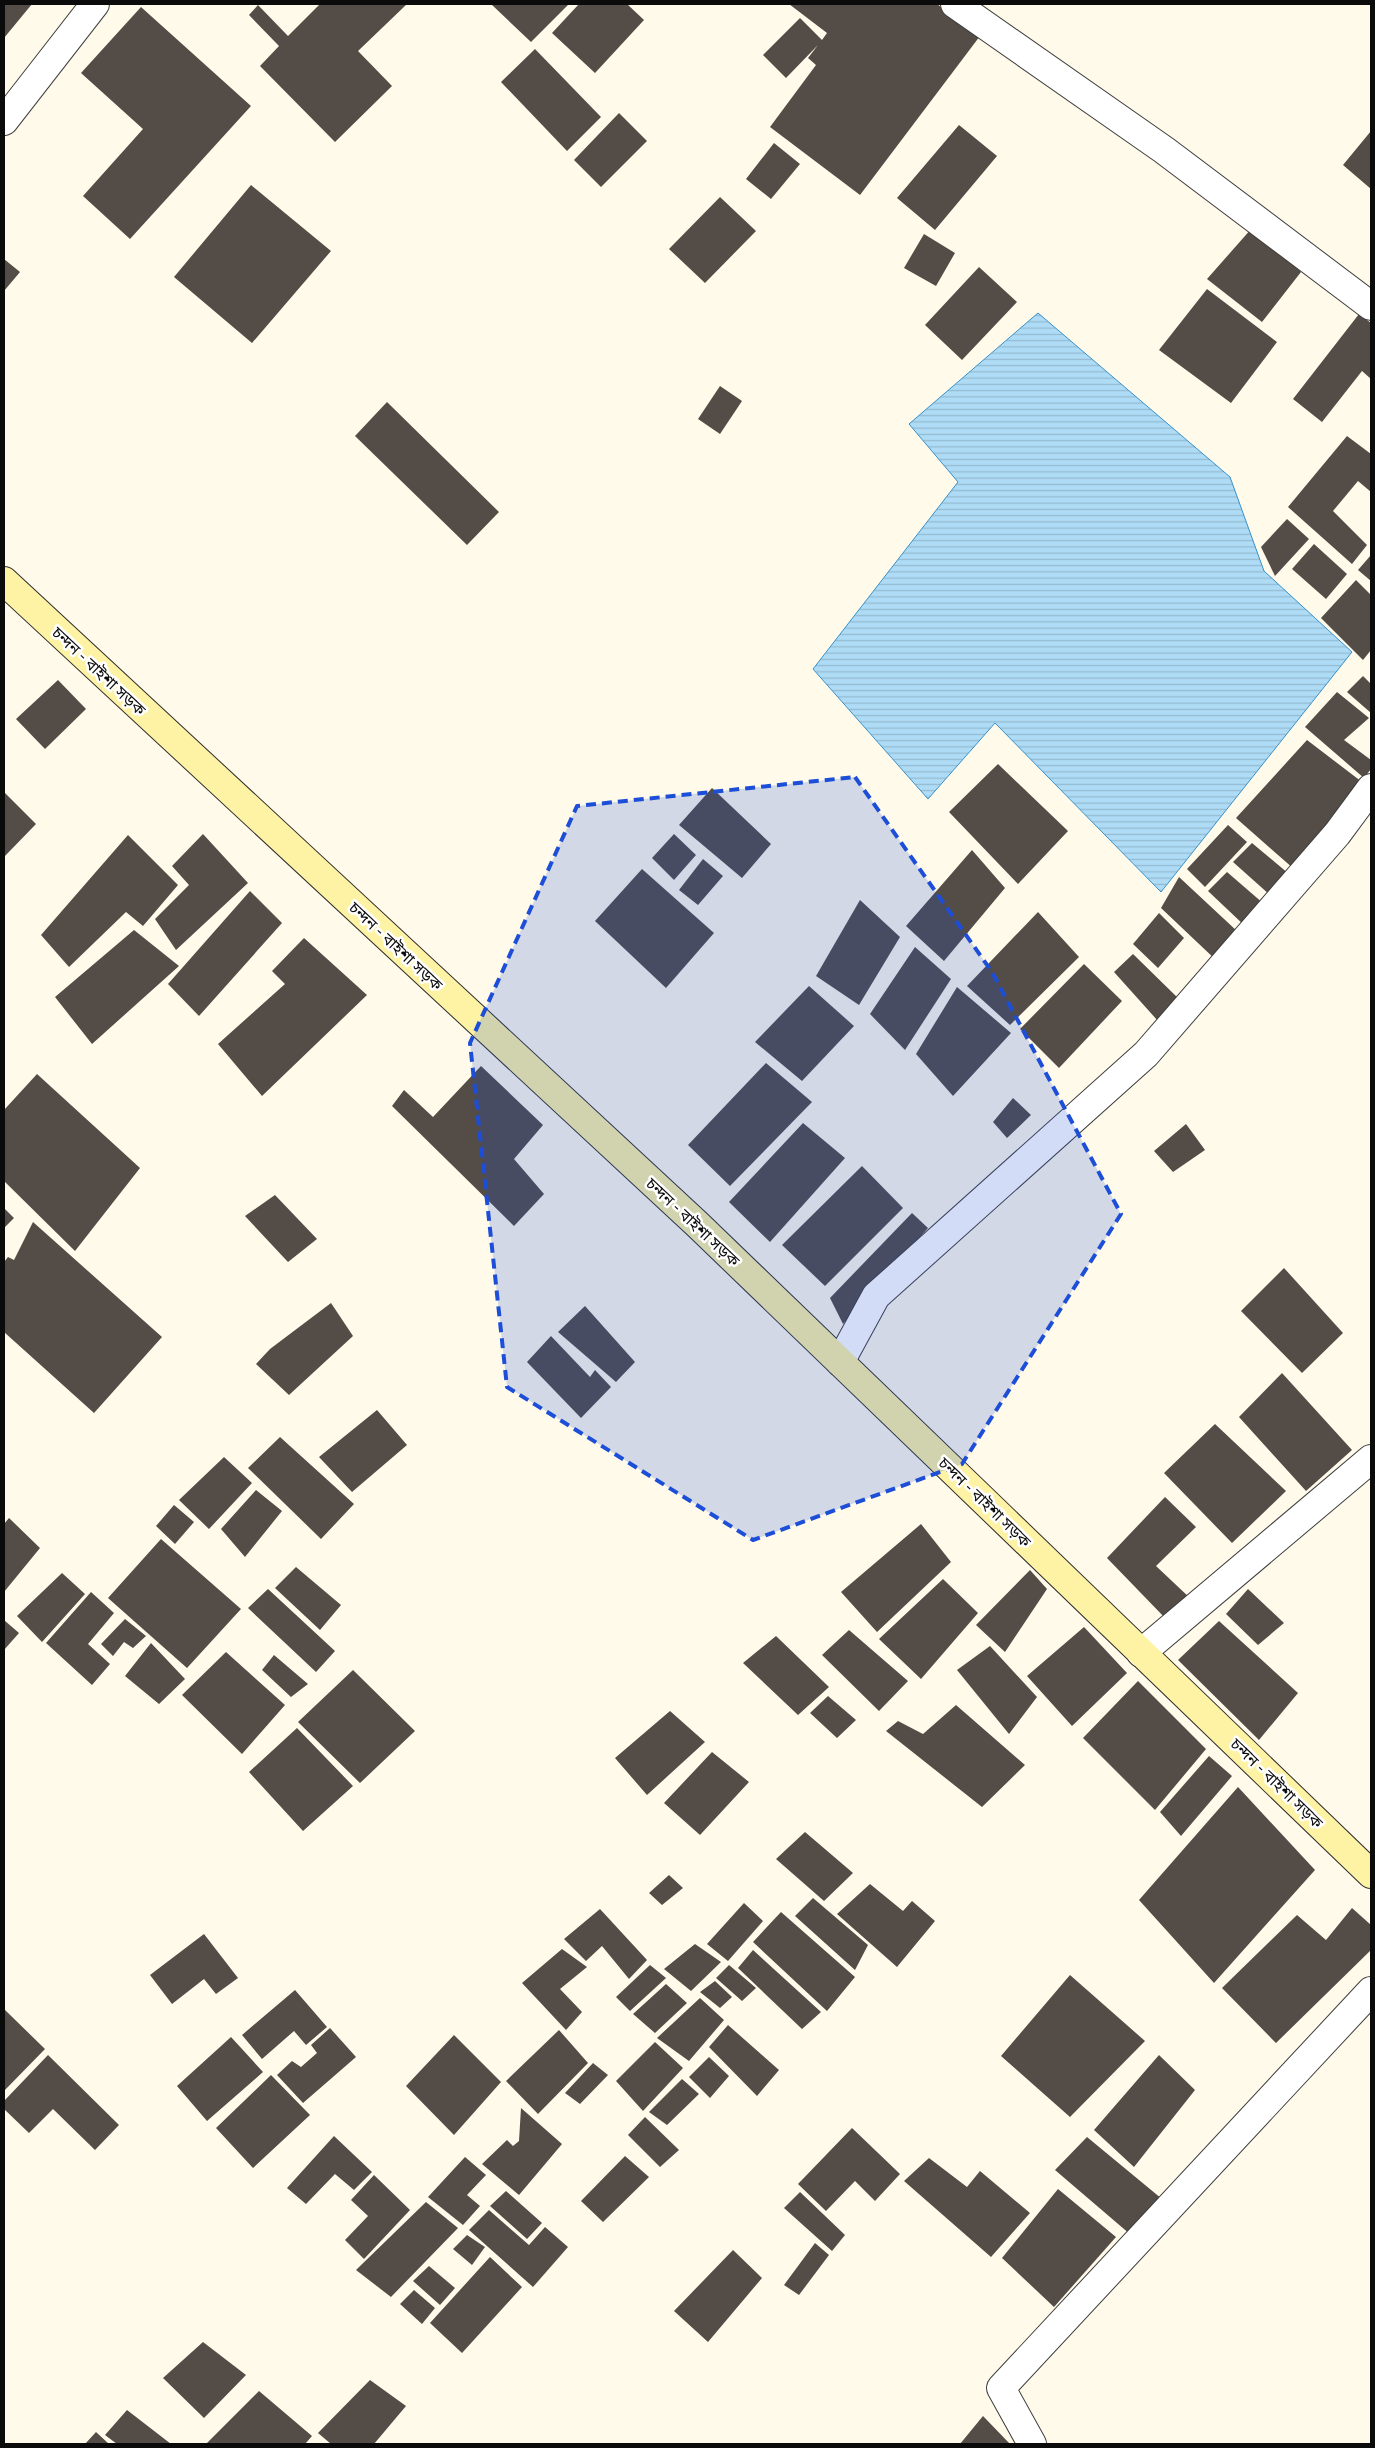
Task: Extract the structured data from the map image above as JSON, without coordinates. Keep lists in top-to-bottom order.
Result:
{
  "streets": {
    "main road": ["চন্দন - বাইশা সড়ক"]
  }
}
